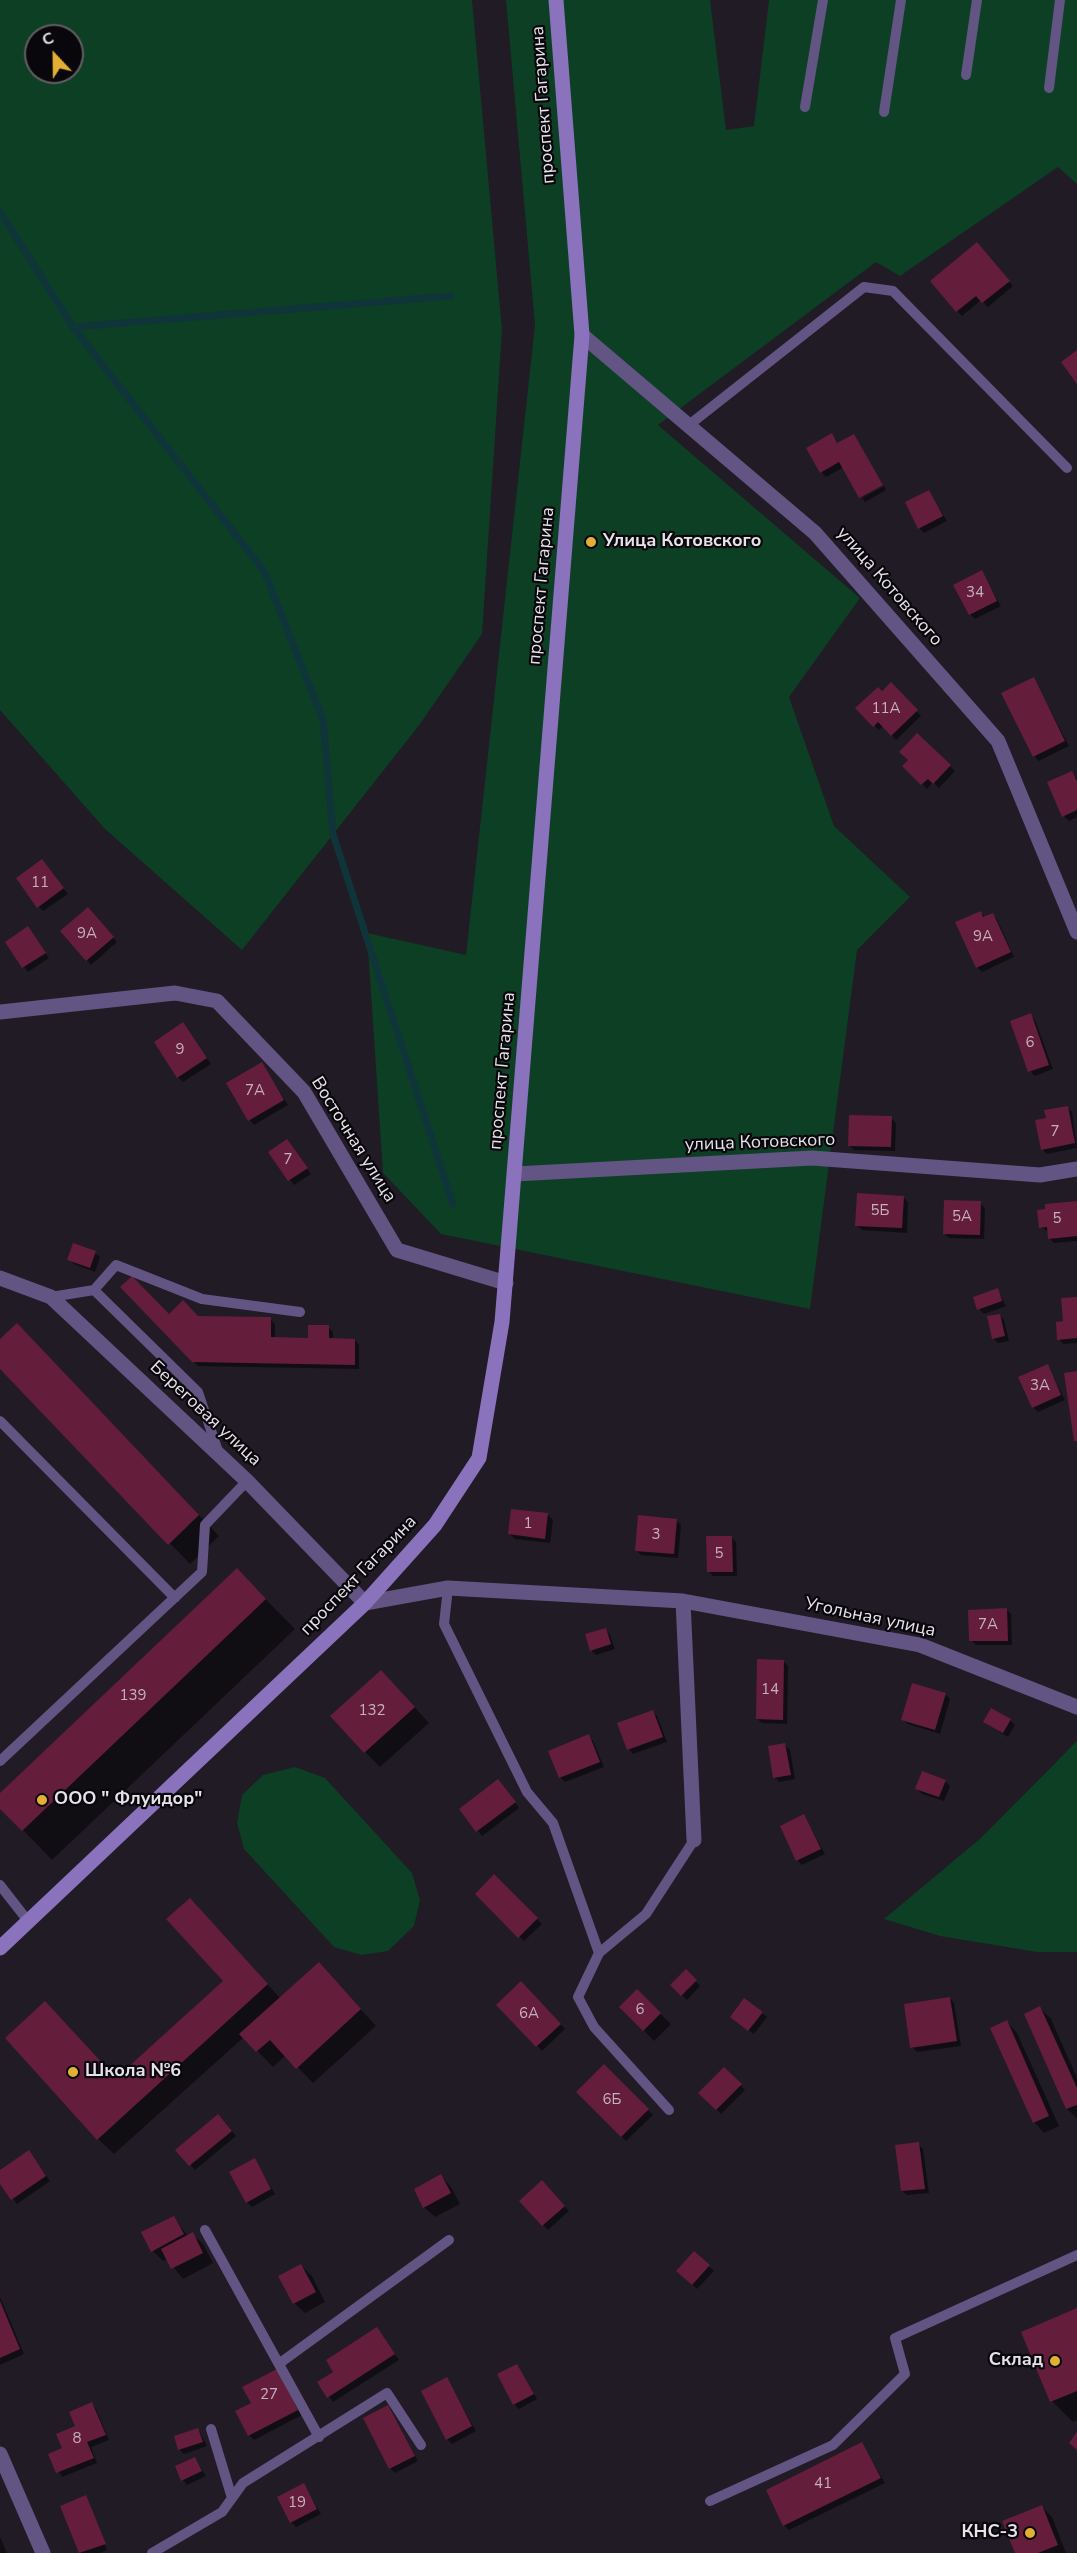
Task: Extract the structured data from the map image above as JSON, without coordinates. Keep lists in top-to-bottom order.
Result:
{
  "streets": {
    "main road": ["проспект Гагарина"],
    "street": [
      "улица Котовского",
      "Восточная улица",
      "Береговая улица",
      "Угольная улица"
    ]
  },
  "crossings": [
    ["проспект Гагарина", "улица Котовского"],
    ["проспект Гагарина", "Восточная улица"],
    ["проспект Гагарина", "Береговая улица"],
    ["проспект Гагарина", "Угольная улица"],
    ["Береговая улица", "Угольная улица"]
  ],
  "places": [
    "Улица Котовского",
    "ООО \" Флуидор\"",
    "Школа №6",
    "Склад",
    "КНС-3"
  ],
  "house_numbers": [
    "34",
    "11А",
    "11",
    "9А",
    "9А",
    "6",
    "9",
    "7А",
    "7",
    "7",
    "5Б",
    "5А",
    "5",
    "3А",
    "1",
    "3",
    "5",
    "7А",
    "14",
    "139",
    "132",
    "6",
    "6А",
    "6Б",
    "27",
    "8",
    "41",
    "19"
  ],
  "north": "top"
}
